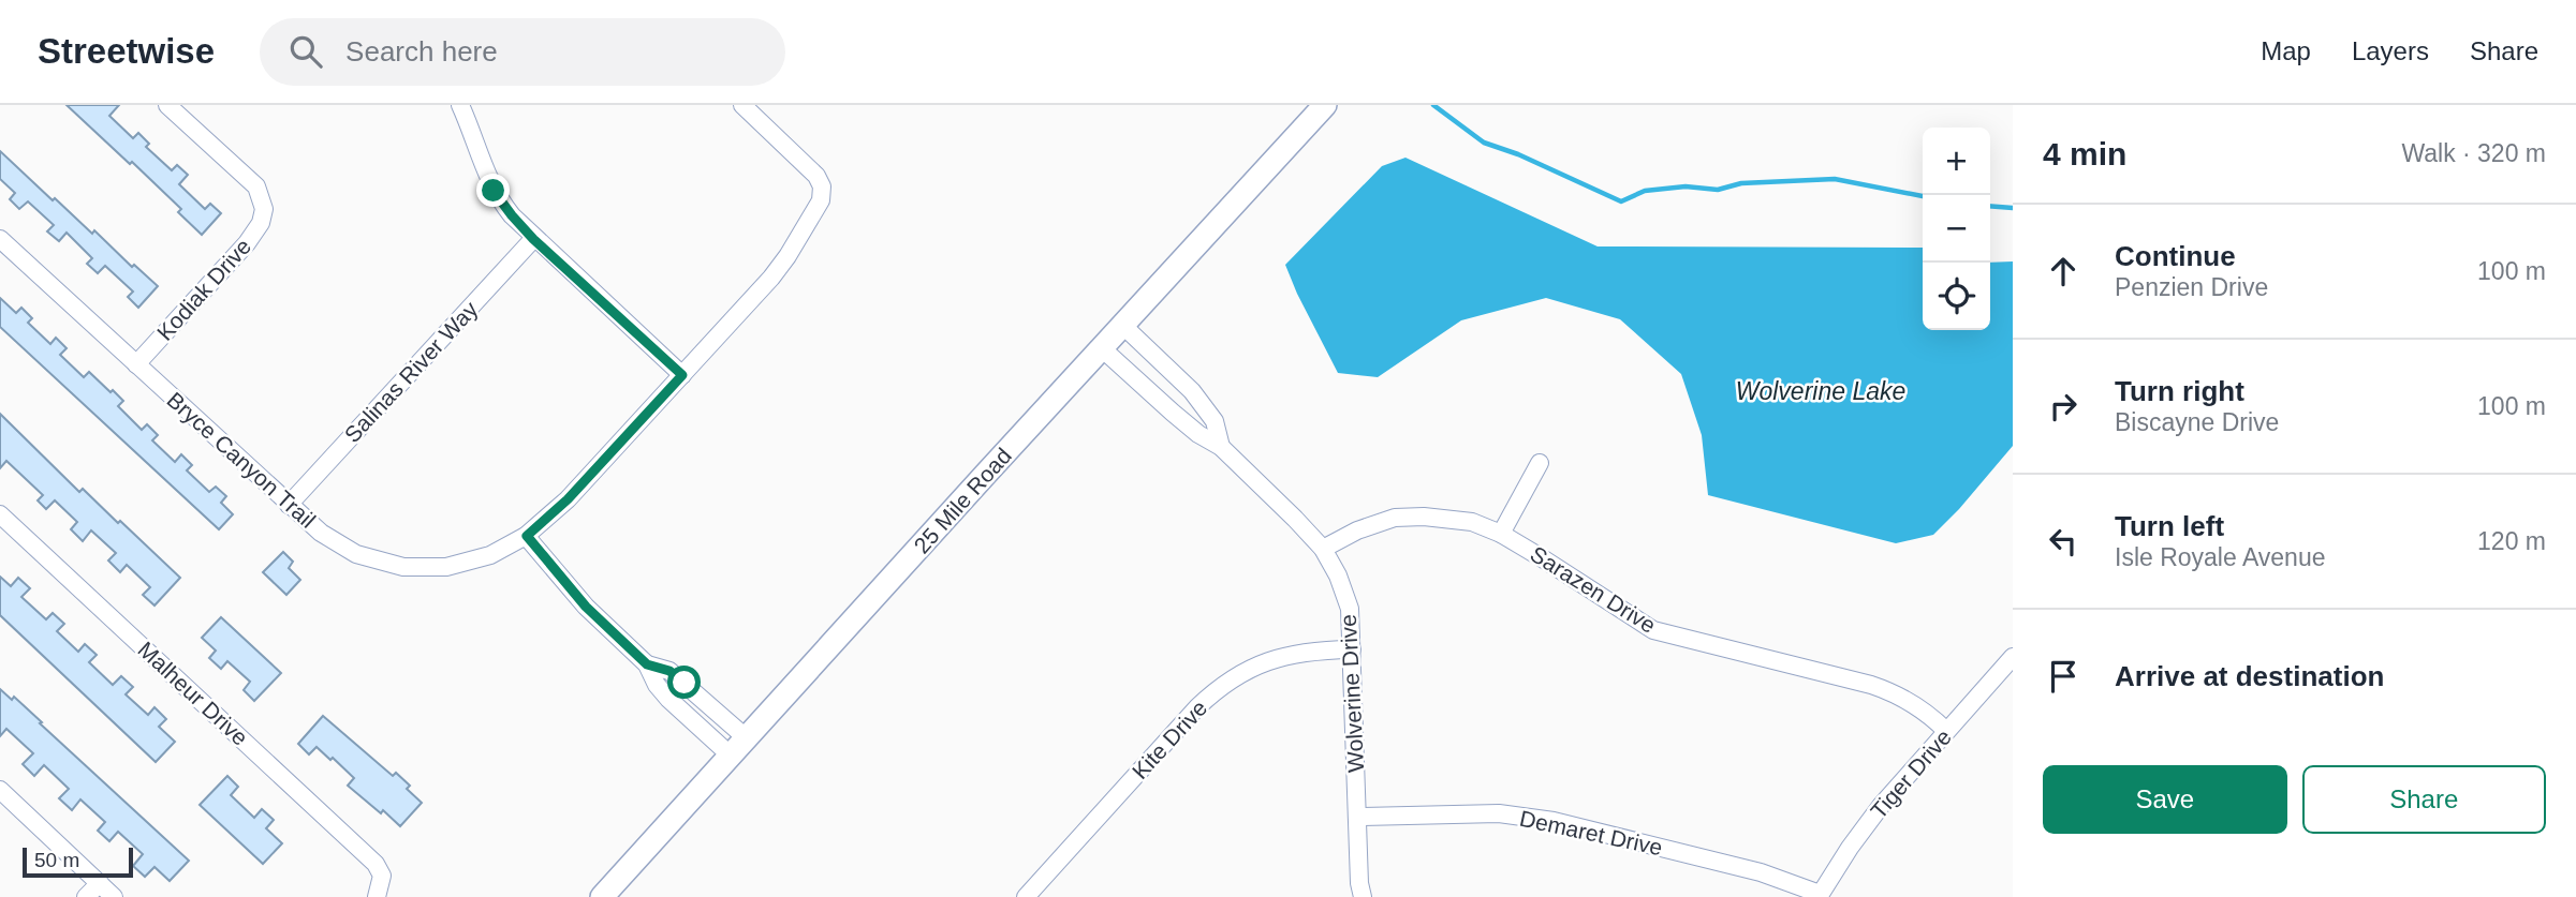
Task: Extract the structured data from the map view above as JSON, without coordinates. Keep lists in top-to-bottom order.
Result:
{
  "streets": {
    "street": [
      "Kodiak Drive",
      "Salinas River Way",
      "Bryce Canyon Trail",
      "25 Mile Road",
      "Sarazen Drive",
      "Malheur Drive",
      "Wolverine Drive",
      "Kite Drive",
      "Tiger Drive",
      "Demaret Drive"
    ]
  },
  "crossings": [
    ["Kodiak Drive", "Bryce Canyon Trail"],
    ["Salinas River Way", "Bryce Canyon Trail"],
    ["25 Mile Road", "Wolverine Drive"],
    ["Sarazen Drive", "Wolverine Drive"],
    ["Sarazen Drive", "Tiger Drive"],
    ["Wolverine Drive", "Kite Drive"],
    ["Wolverine Drive", "Demaret Drive"],
    ["Tiger Drive", "Demaret Drive"]
  ],
  "water": ["Wolverine Lake"],
  "scale_bar": "50 m",
  "page": {
    "header": "Streetwise",
    "search": "Search here",
    "nav": ["Map", "Layers", "Share"],
    "heading": ["4 min", "Walk · 320 m"],
    "map_buttons": ["+", "−"],
    "list": [
      ["Continue", "Penzien Drive", "100 m"],
      ["Turn right", "Biscayne Drive", "100 m"],
      ["Turn left", "Isle Royale Avenue", "120 m"],
      "Arrive at destination"
    ],
    "buttons": ["Save", "Share"],
    "scale": "50 m"
  }
}
